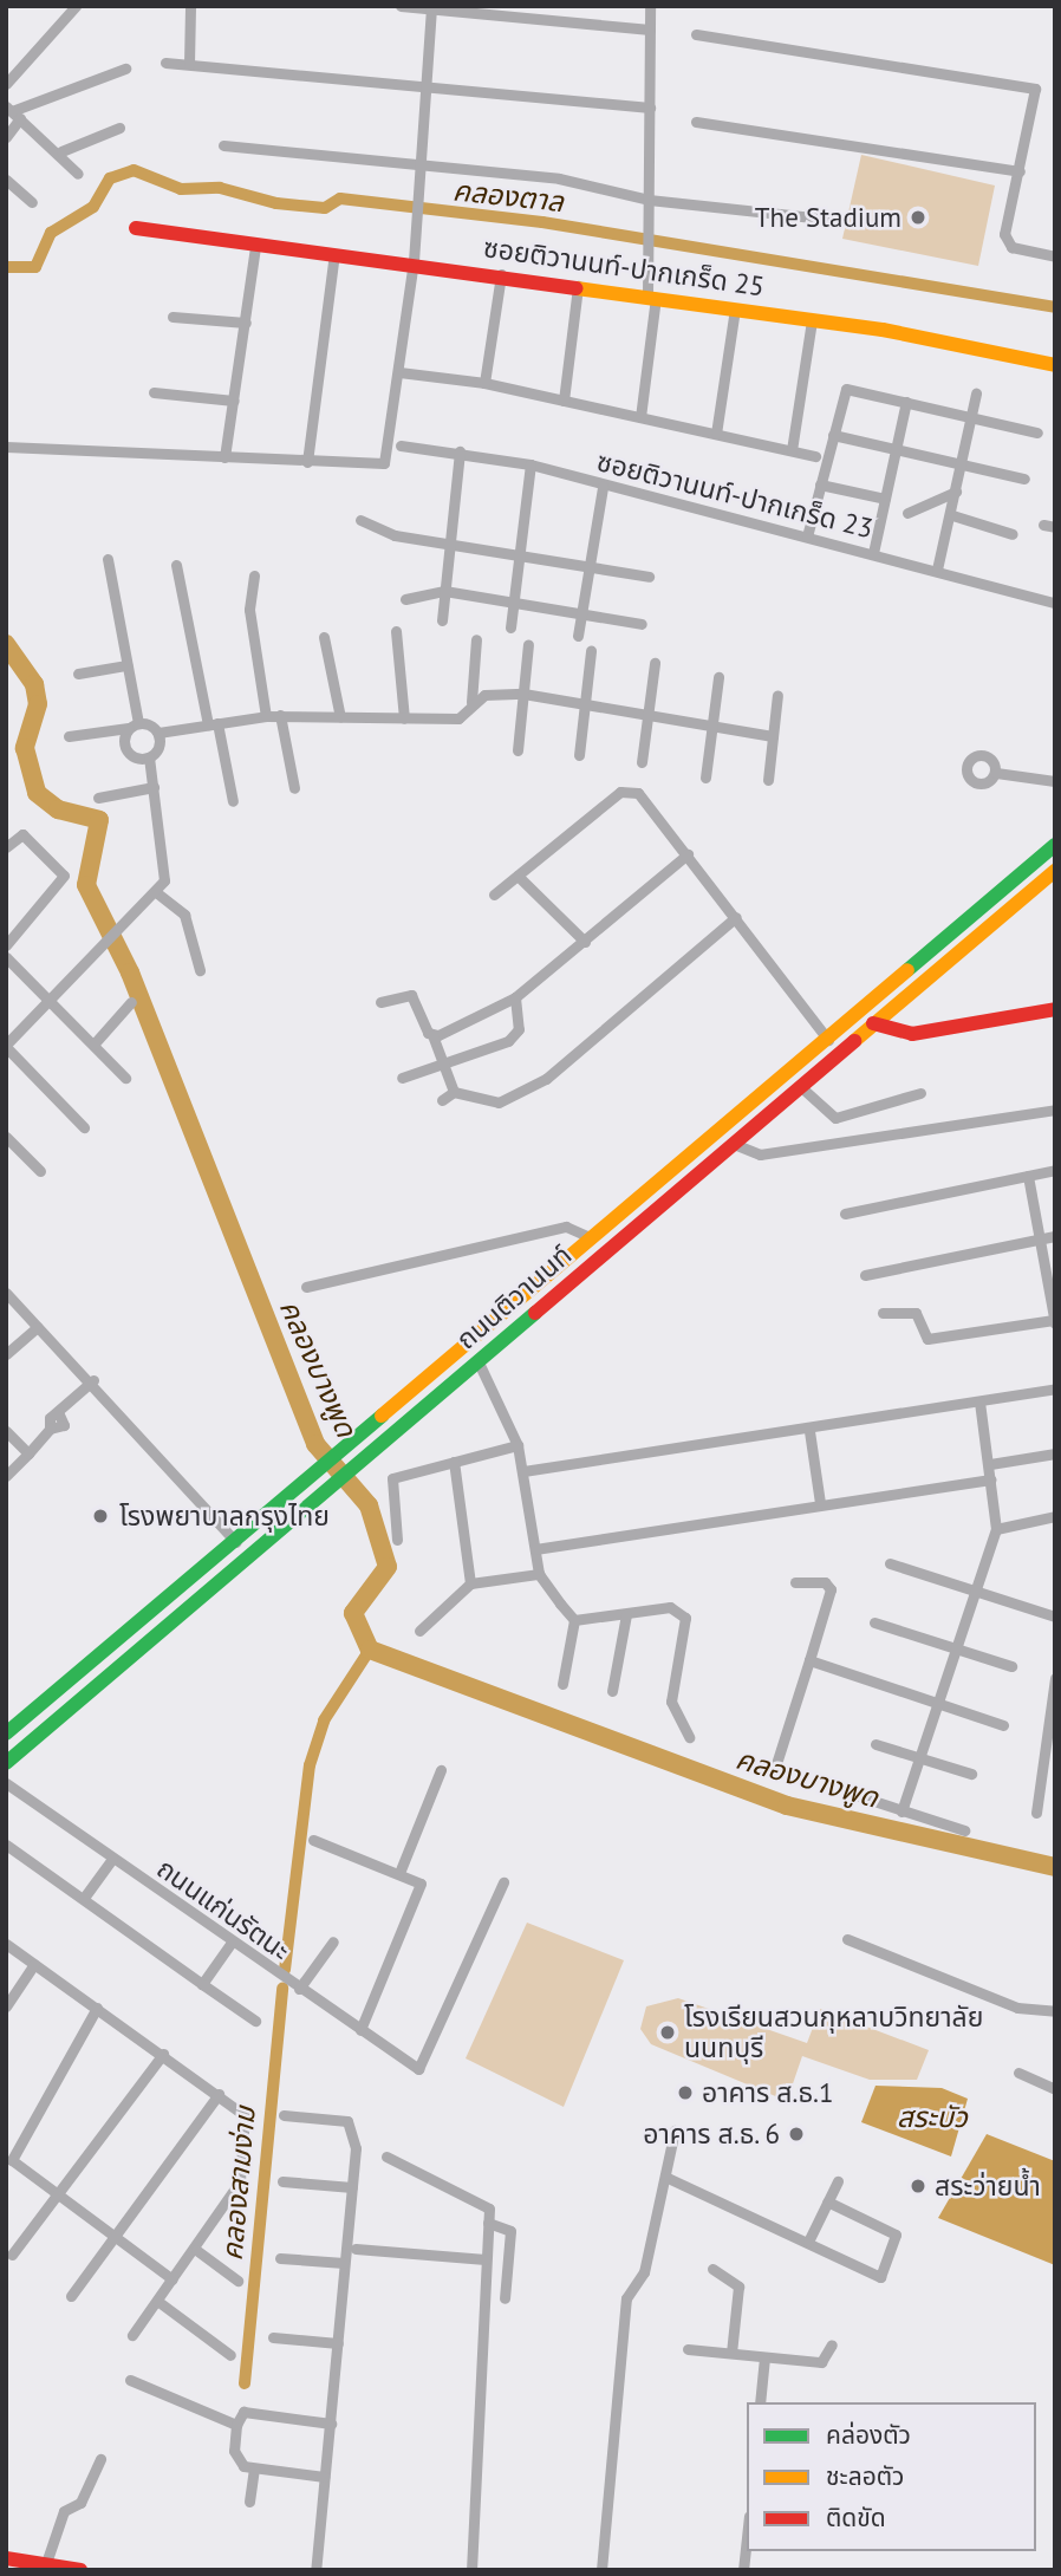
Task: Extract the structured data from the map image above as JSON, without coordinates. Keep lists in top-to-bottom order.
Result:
{
  "streets": {
    "main road": ["ซอยติวานนท์-ปากเกร็ด 25", "ถนนติวานนท์"],
    "street": ["ซอยติวานนท์-ปากเกร็ด 23", "ถนนแก่นรัตนะ"]
  },
  "water": [
    "คลองตาล",
    "คลองบางพูด",
    "สระบัว",
    "คลองสามง่าม"
  ],
  "places": [
    "The Stadium",
    "โรงพยาบาลกรุงไทย",
    "โรงเรียนสวนกุหลาบวิทยาลัย นนทบุรี",
    "อาคาร ส.ธ.1",
    "อาคาร ส.ธ. 6",
    "สระว่ายน้ำ"
  ],
  "legend": ["คล่องตัว", "ชะลอตัว", "ติดขัด"]
}
